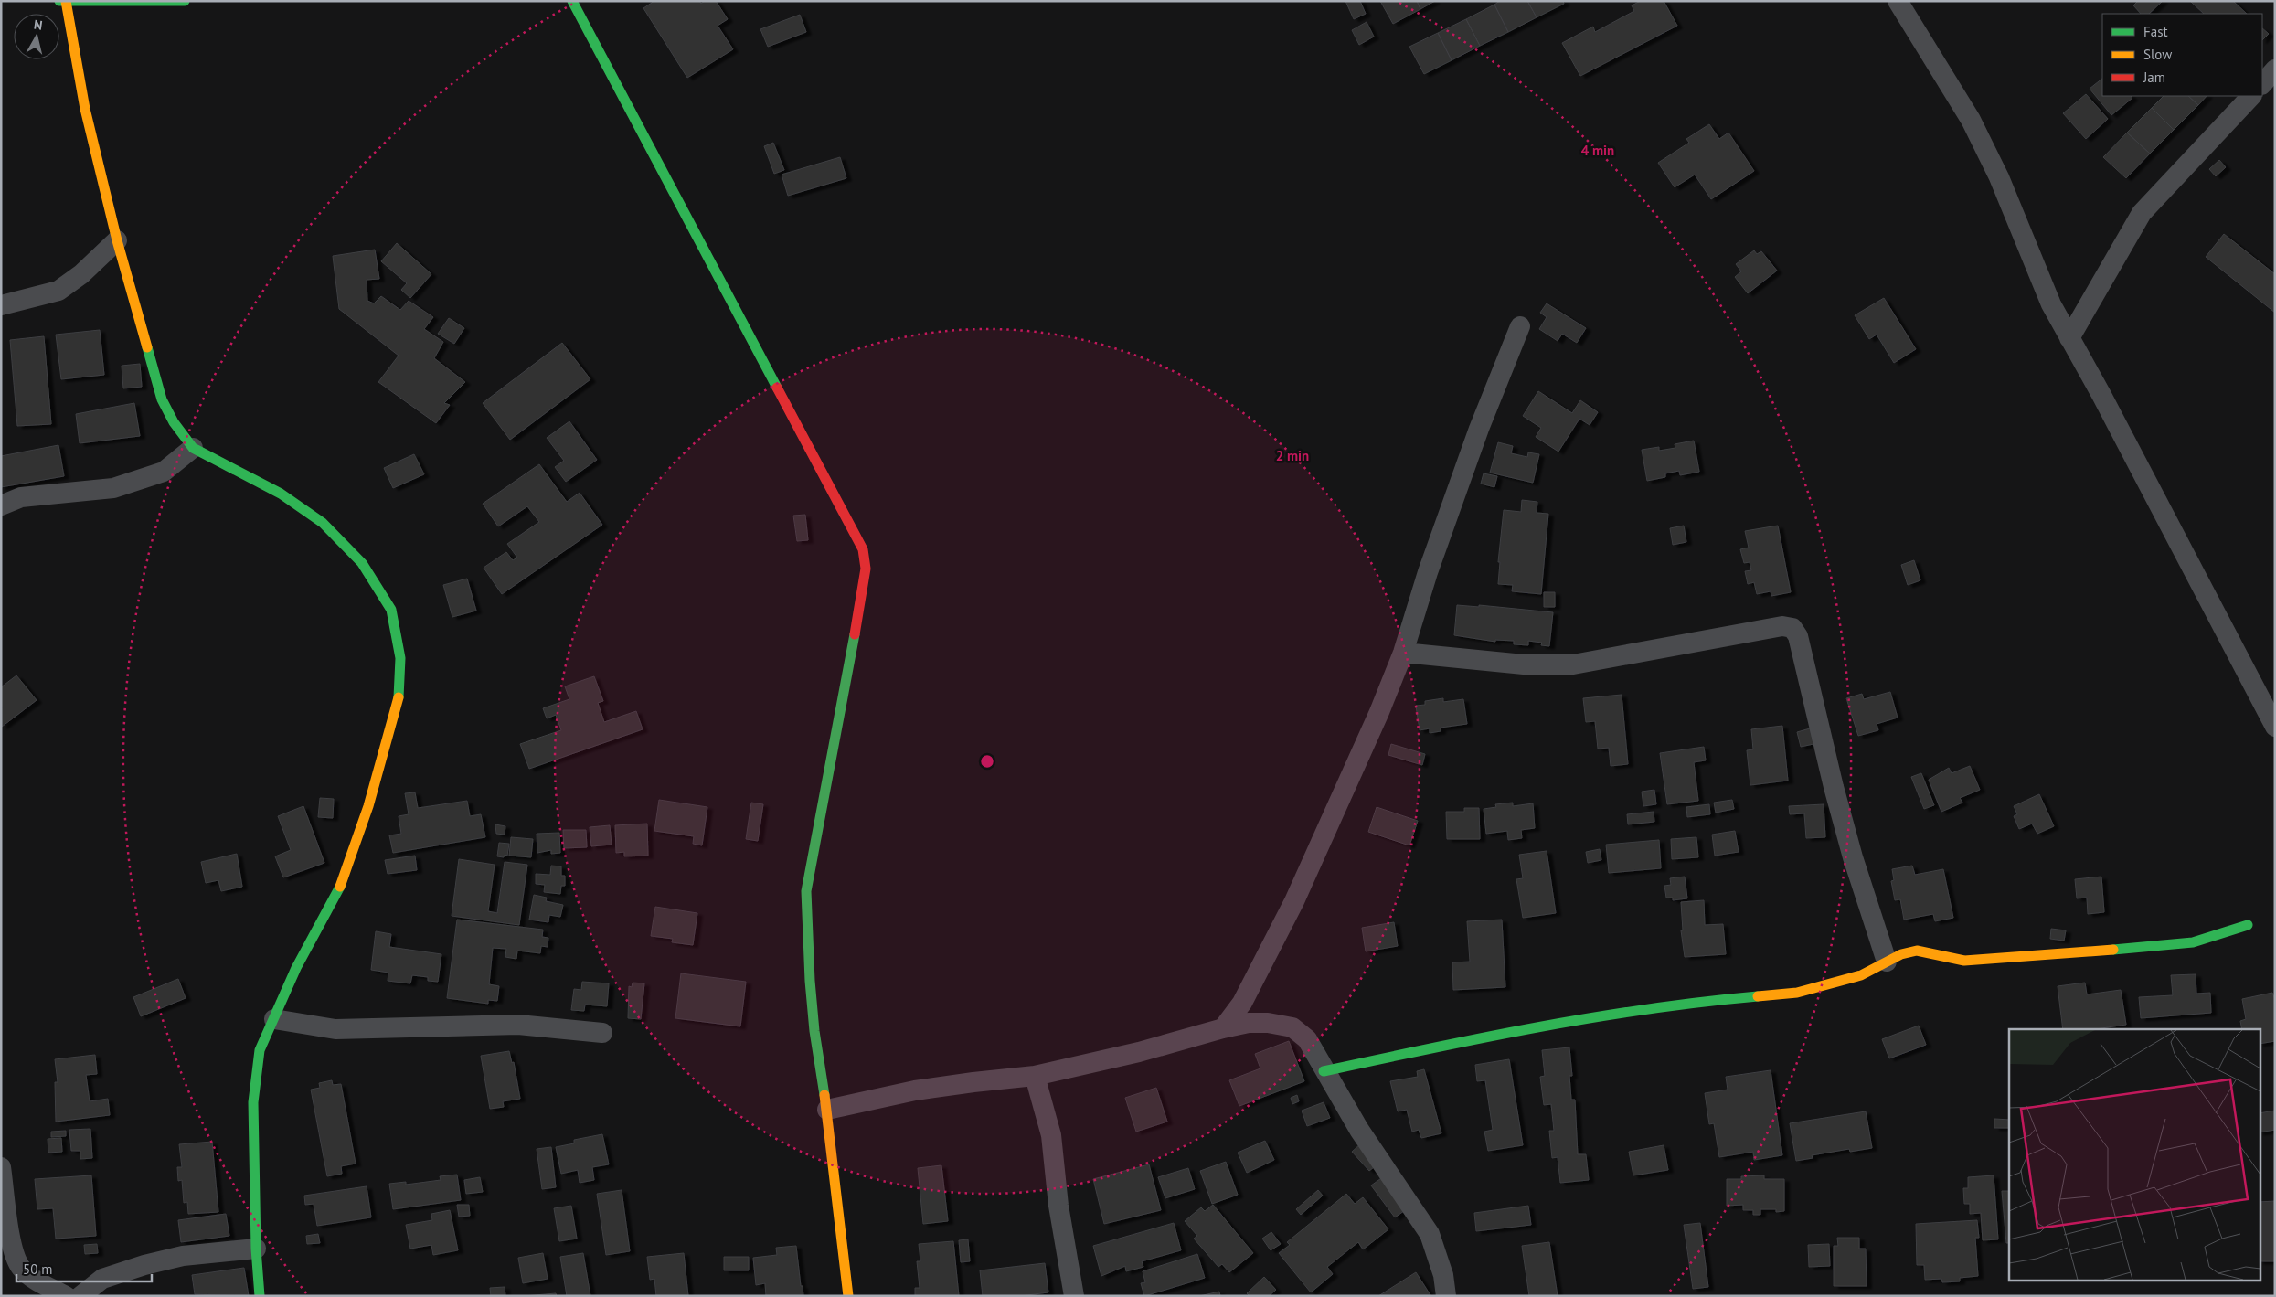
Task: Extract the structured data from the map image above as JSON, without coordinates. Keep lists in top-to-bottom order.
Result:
{
  "legend": ["Fast", "Slow", "Jam"],
  "scale_bar": "50 m",
  "north": "top",
  "rings": ["4 min", "2 min"]
}
